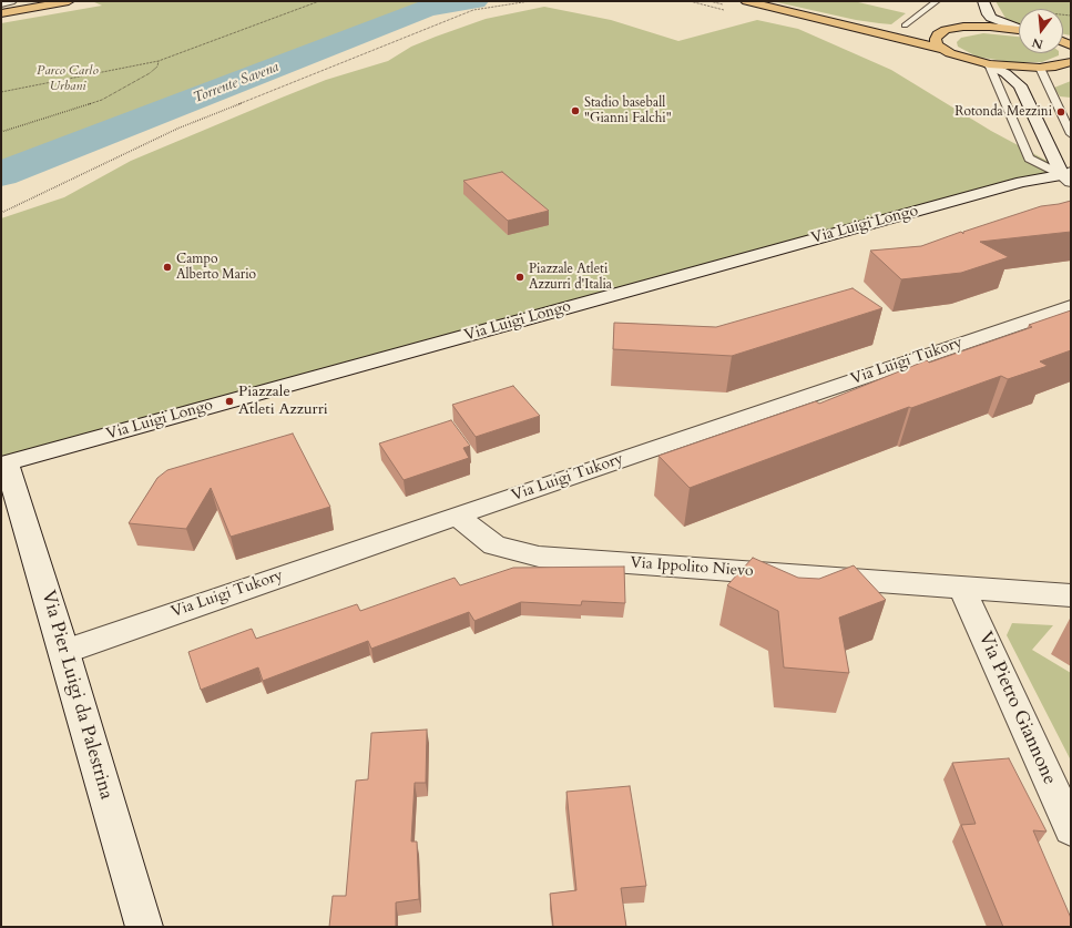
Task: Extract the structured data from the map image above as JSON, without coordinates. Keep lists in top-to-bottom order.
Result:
{
  "streets": {
    "street": [
      "Via Luigi Longo",
      "Via Luigi Tukory",
      "Via Ippolito Nievo",
      "Via Pier Luigi da Palestrina",
      "Via Pietro Giannone"
    ]
  },
  "crossings": [
    ["Via Luigi Longo", "Via Pier Luigi da Palestrina"],
    ["Via Luigi Tukory", "Via Ippolito Nievo"],
    ["Via Luigi Tukory", "Via Pier Luigi da Palestrina"],
    ["Via Ippolito Nievo", "Via Pietro Giannone"]
  ],
  "water": ["Torrente Savena"],
  "parks": ["Parco Carlo Urbani"],
  "places": [
    "Stadio baseball \"Gianni Falchi\"",
    "Rotonda Mezzini",
    "Campo Alberto Mario",
    "Piazzale Atleti Azzurri d'Italia",
    "Piazzale Atleti Azzurri"
  ],
  "north": "bottom"
}
